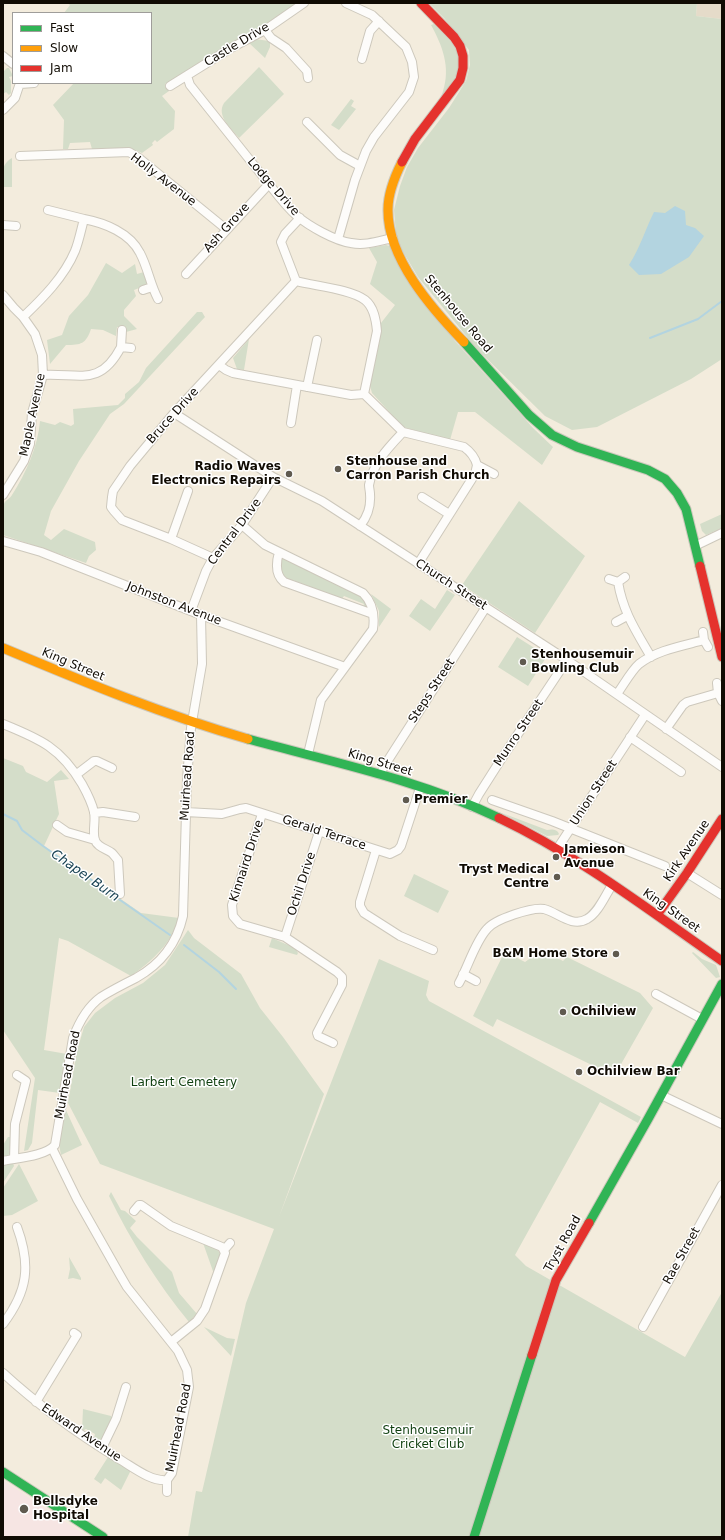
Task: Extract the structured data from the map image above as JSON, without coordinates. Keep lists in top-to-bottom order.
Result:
{
  "streets": {
    "street": [
      "Castle Drive",
      "Holly Avenue",
      "Lodge Drive",
      "Ash Grove",
      "Stenhouse Road",
      "Maple Avenue",
      "Bruce Drive",
      "Central Drive",
      "Church Street",
      "Johnston Avenue",
      "King Street",
      "Steps Street",
      "Munro Street",
      "Muirhead Road",
      "Union Street",
      "Gerald Terrace",
      "Kirk Avenue",
      "Kinnaird Drive",
      "Ochil Drive",
      "Tryst Road",
      "Rae Street",
      "Edward Avenue"
    ]
  },
  "crossings": [
    ["Castle Drive", "Lodge Drive"],
    ["Holly Avenue", "Ash Grove"],
    ["Lodge Drive", "Ash Grove"],
    ["Lodge Drive", "Stenhouse Road"],
    ["Bruce Drive", "Central Drive"],
    ["Bruce Drive", "Church Street"],
    ["Central Drive", "Church Street"],
    ["Central Drive", "Johnston Avenue"],
    ["Church Street", "Steps Street"],
    ["Church Street", "Munro Street"],
    ["Church Street", "Union Street"],
    ["Johnston Avenue", "Muirhead Road"],
    ["King Street", "Steps Street"],
    ["King Street", "Munro Street"],
    ["King Street", "Muirhead Road"],
    ["King Street", "Union Street"],
    ["King Street", "Gerald Terrace"],
    ["King Street", "Kirk Avenue"],
    ["Muirhead Road", "Gerald Terrace"],
    ["Muirhead Road", "Edward Avenue"],
    ["Gerald Terrace", "Kinnaird Drive"],
    ["Gerald Terrace", "Ochil Drive"],
    ["Kinnaird Drive", "Ochil Drive"]
  ],
  "water": ["Chapel Burn"],
  "parks": ["Larbert Cemetery", "Stenhousemuir Cricket Club"],
  "places": [
    "Stenhouse and Carron Parish Church",
    "Radio Waves Electronics Repairs",
    "Stenhousemuir Bowling Club",
    "Premier",
    "Jamieson Avenue",
    "Tryst Medical Centre",
    "B&M Home Store",
    "Ochilview",
    "Ochilview Bar",
    "Bellsdyke Hospital"
  ],
  "legend": ["Fast", "Slow", "Jam"]
}
